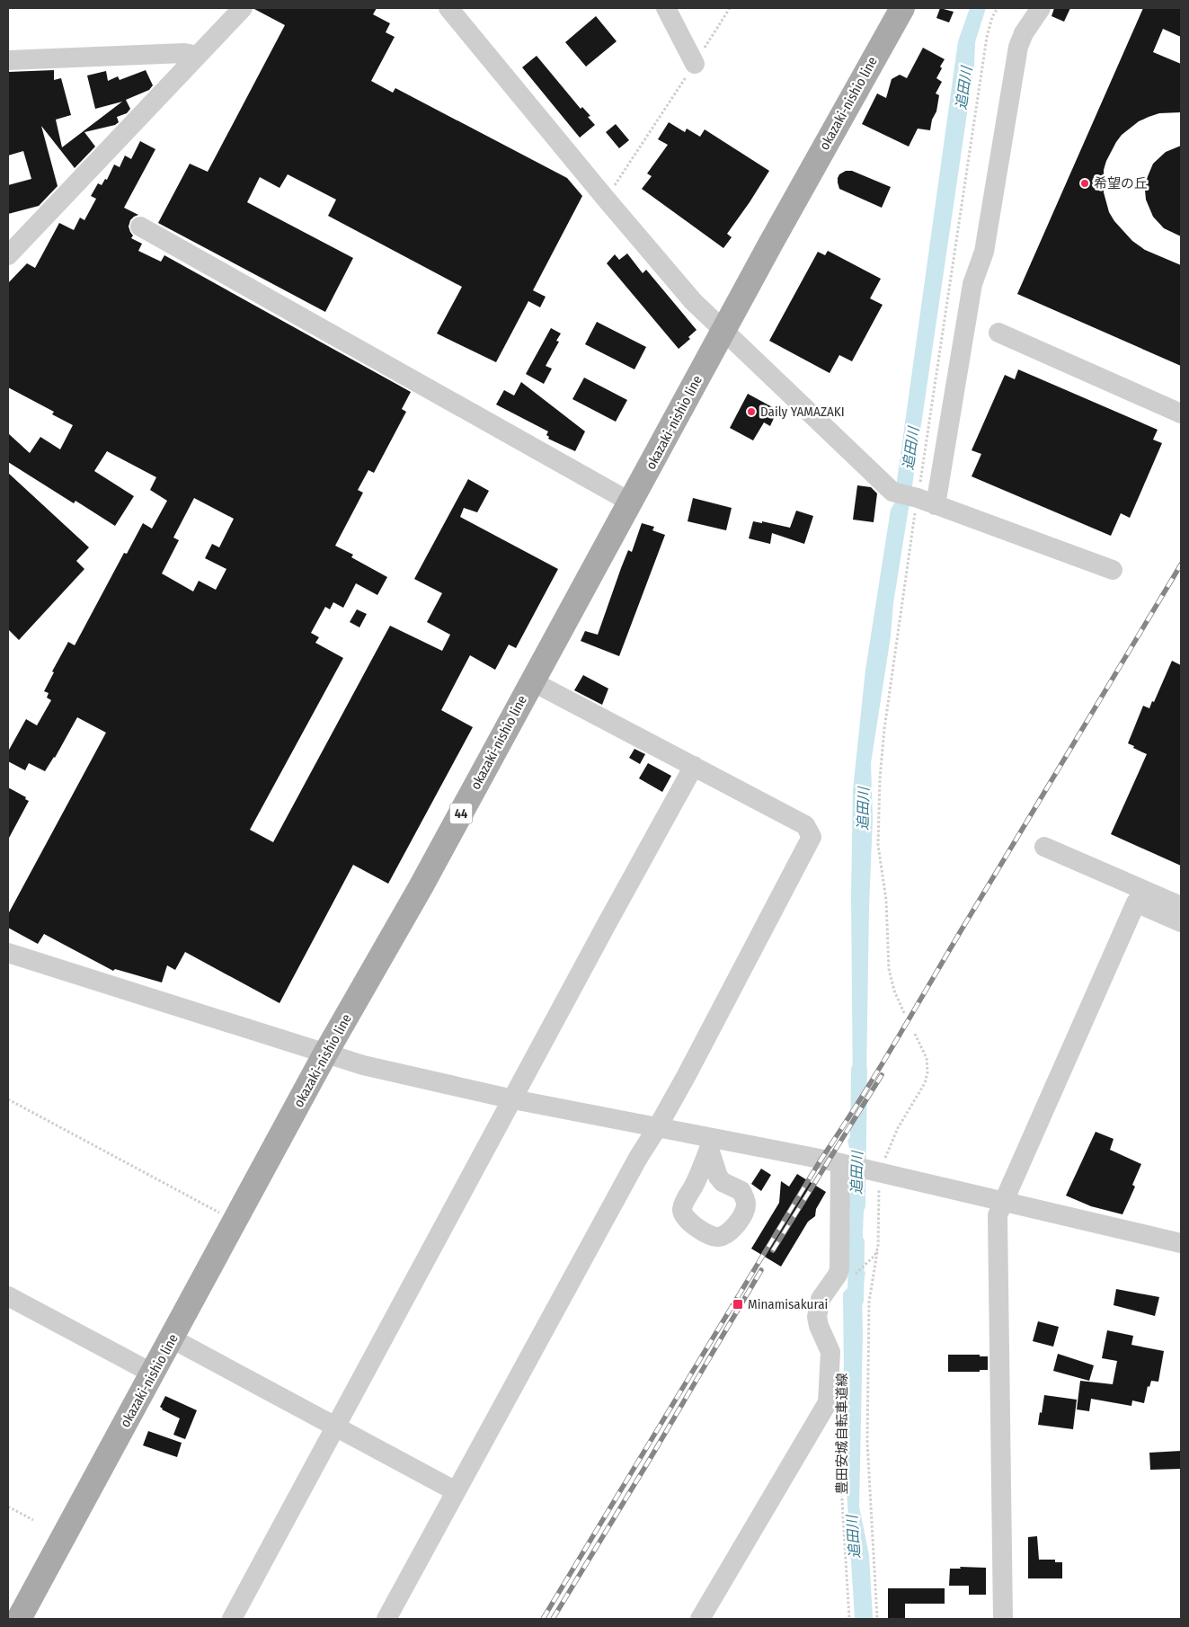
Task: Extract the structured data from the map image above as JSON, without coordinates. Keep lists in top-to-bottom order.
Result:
{
  "streets": {
    "main road": ["okazaki-nishio line", "44"],
    "path": ["豊田安城自転車道線"]
  },
  "water": ["追田川"],
  "places": {
    "other": ["希望の丘", "Daily YAMAZAKI"],
    "transit": ["Minamisakurai"]
  }
}
